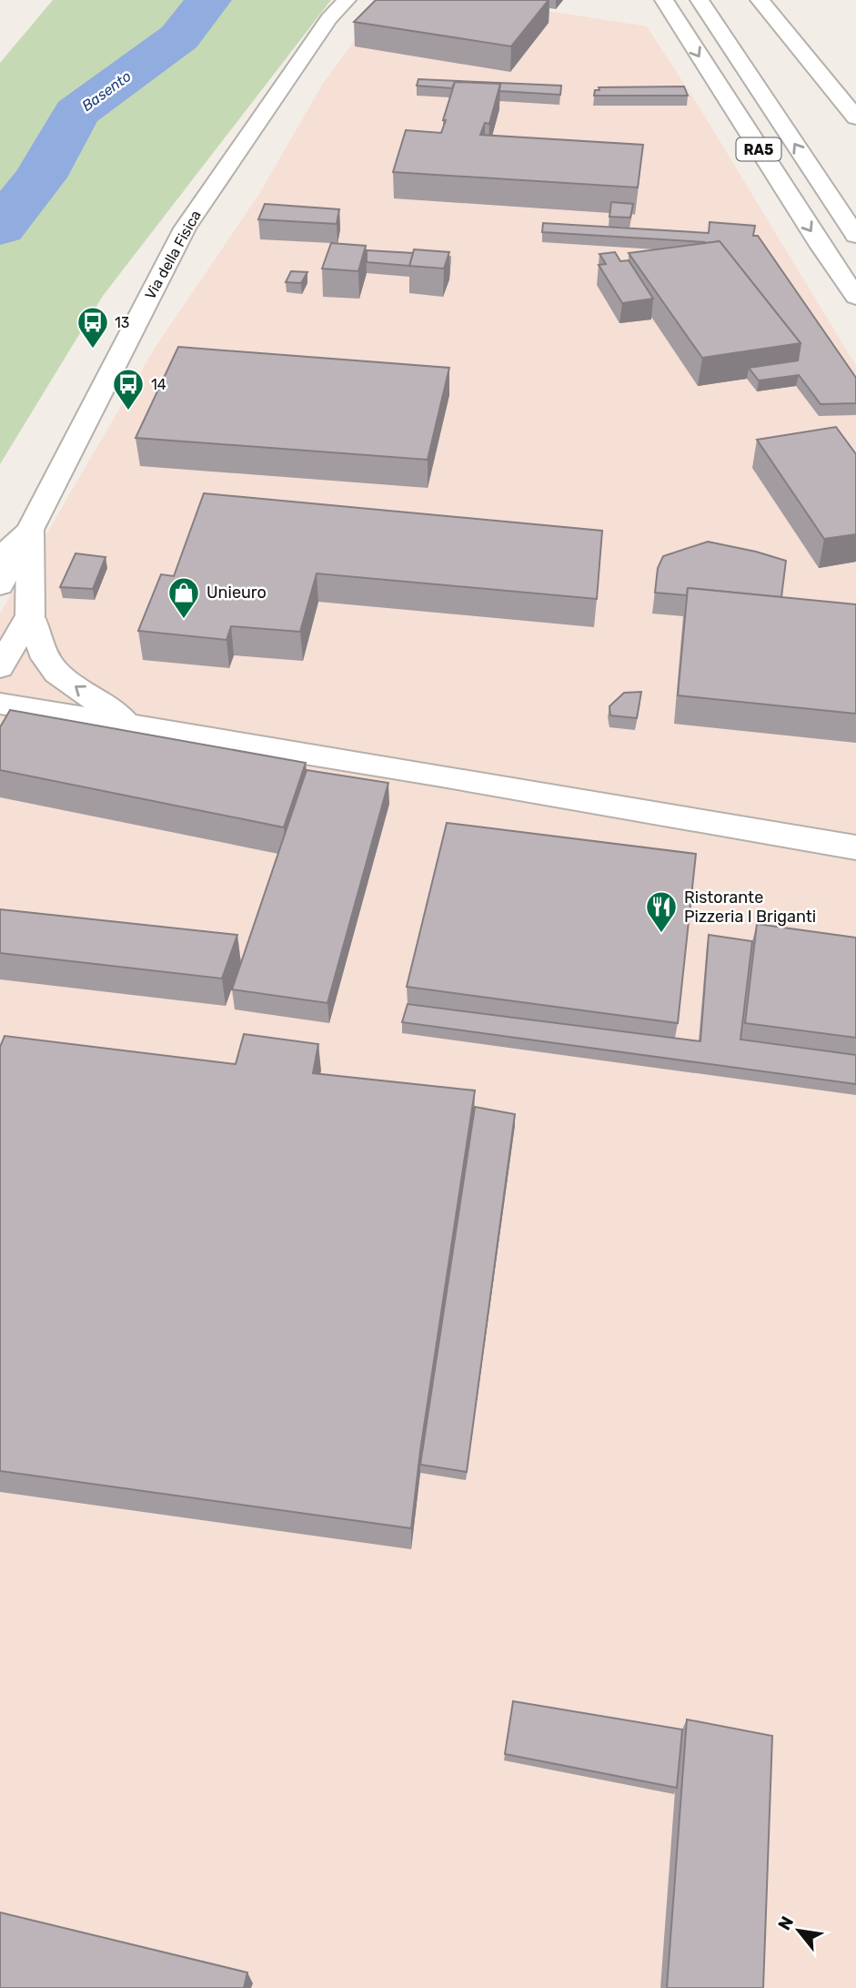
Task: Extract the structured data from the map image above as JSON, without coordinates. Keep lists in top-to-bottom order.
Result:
{
  "streets": {
    "main road": ["RA5", "Via della Fisica"]
  },
  "water": ["Basento"],
  "places": {
    "bus stop": ["13", "14"],
    "shop": ["Unieuro"],
    "restaurant": ["Ristorante Pizzeria I Briganti"]
  },
  "north": "top left"
}
